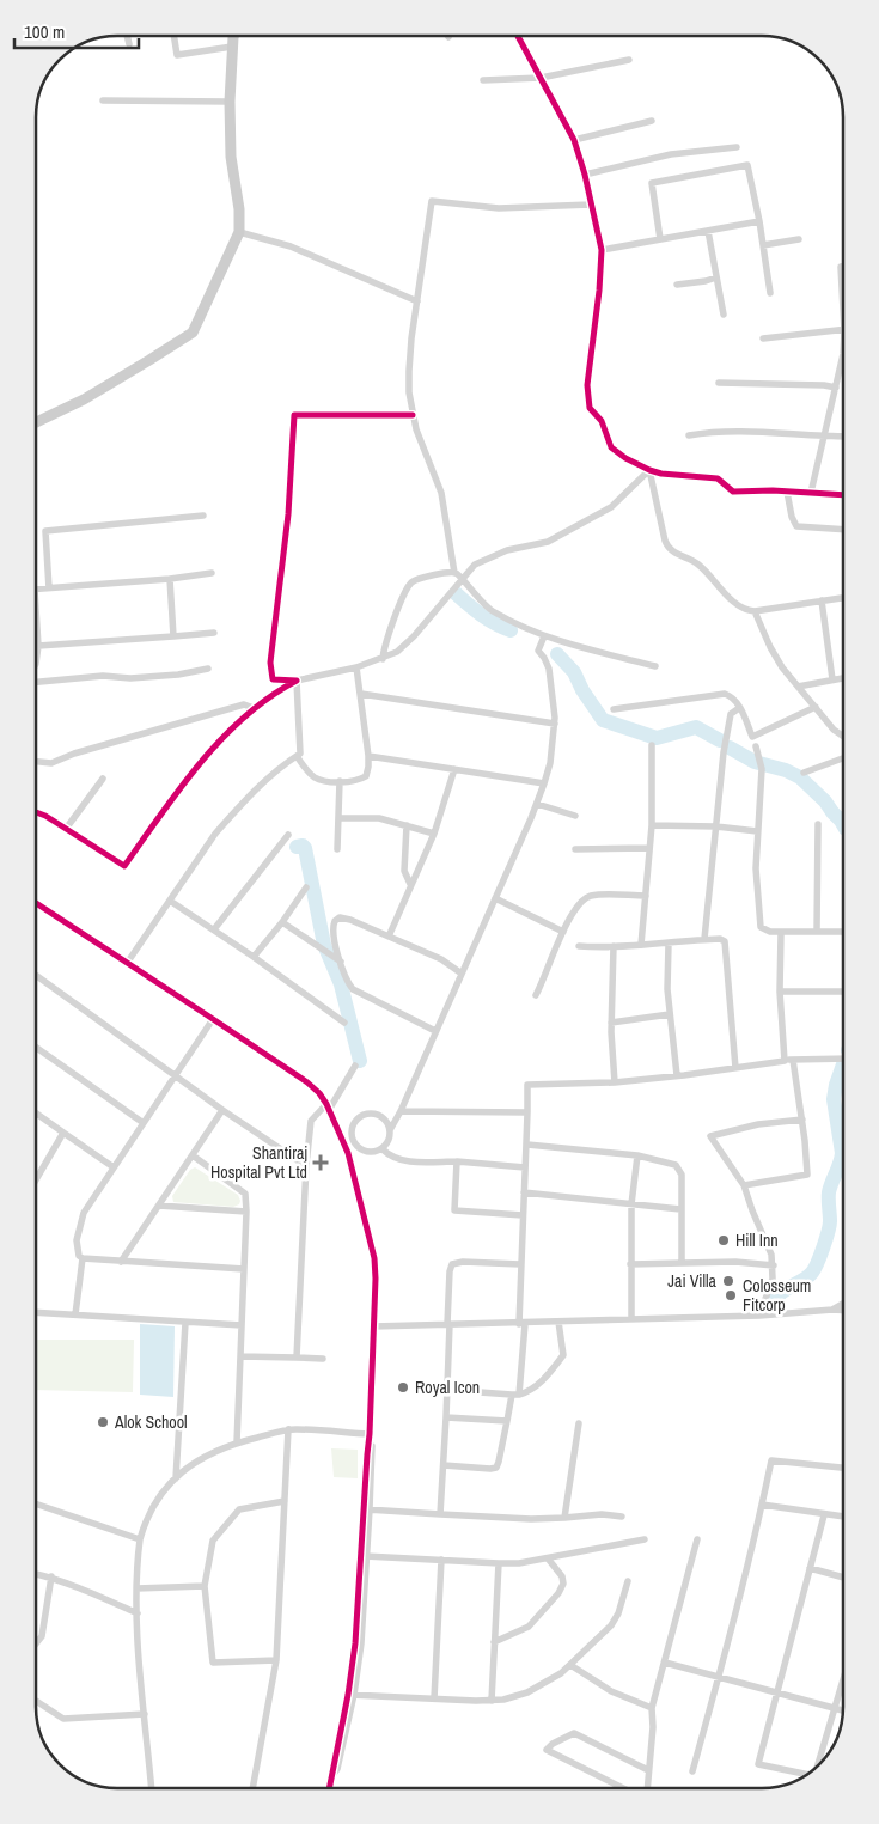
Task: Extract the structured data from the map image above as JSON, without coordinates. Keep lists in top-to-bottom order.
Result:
{
  "places": {
    "health": ["Shantiraj Hospital Pvt Ltd"],
    "other": [
      "Hill Inn",
      "Jai Villa",
      "Colosseum Fitcorp",
      "Royal Icon",
      "Alok School"
    ]
  },
  "scale_bar": "100 m"
}
